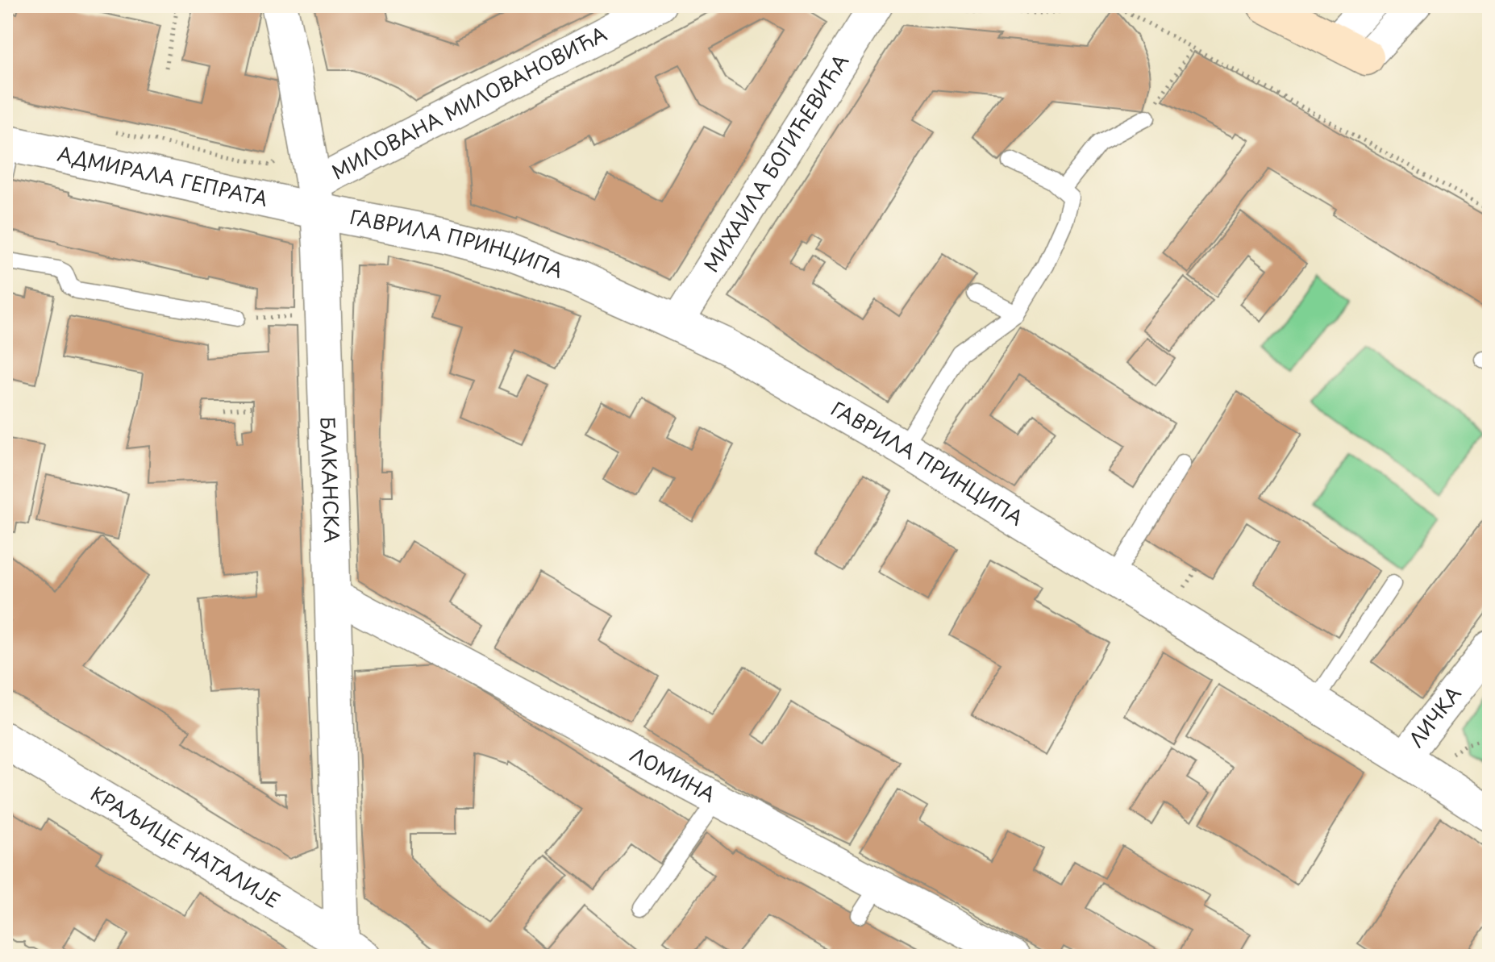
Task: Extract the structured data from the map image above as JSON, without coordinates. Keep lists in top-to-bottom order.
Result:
{
  "streets": {
    "street": [
      "МИЛОВАНА МИЛОВАНОВИЋА",
      "МИХАИЛА БОГИЋЕВИЋА",
      "АДМИРАЛА ГЕПРАТА",
      "ГАВРИЛА ПРИНЦИПА",
      "БАЛКАНСКА",
      "ЛИЧКА",
      "ЛОМИНА",
      "КРАЉИЦЕ НАТАЛИЈЕ"
    ]
  },
  "crossings": [
    ["МИЛОВАНА МИЛОВАНОВИЋА", "АДМИРАЛА ГЕПРАТА"],
    ["МИЛОВАНА МИЛОВАНОВИЋА", "ГАВРИЛА ПРИНЦИПА"],
    ["МИЛОВАНА МИЛОВАНОВИЋА", "БАЛКАНСКА"],
    ["МИХАИЛА БОГИЋЕВИЋА", "ГАВРИЛА ПРИНЦИПА"],
    ["АДМИРАЛА ГЕПРАТА", "ГАВРИЛА ПРИНЦИПА"],
    ["АДМИРАЛА ГЕПРАТА", "БАЛКАНСКА"],
    ["ГАВРИЛА ПРИНЦИПА", "БАЛКАНСКА"],
    ["ГАВРИЛА ПРИНЦИПА", "ЛИЧКА"],
    ["БАЛКАНСКА", "ЛОМИНА"],
    ["БАЛКАНСКА", "КРАЉИЦЕ НАТАЛИЈЕ"]
  ]
}
